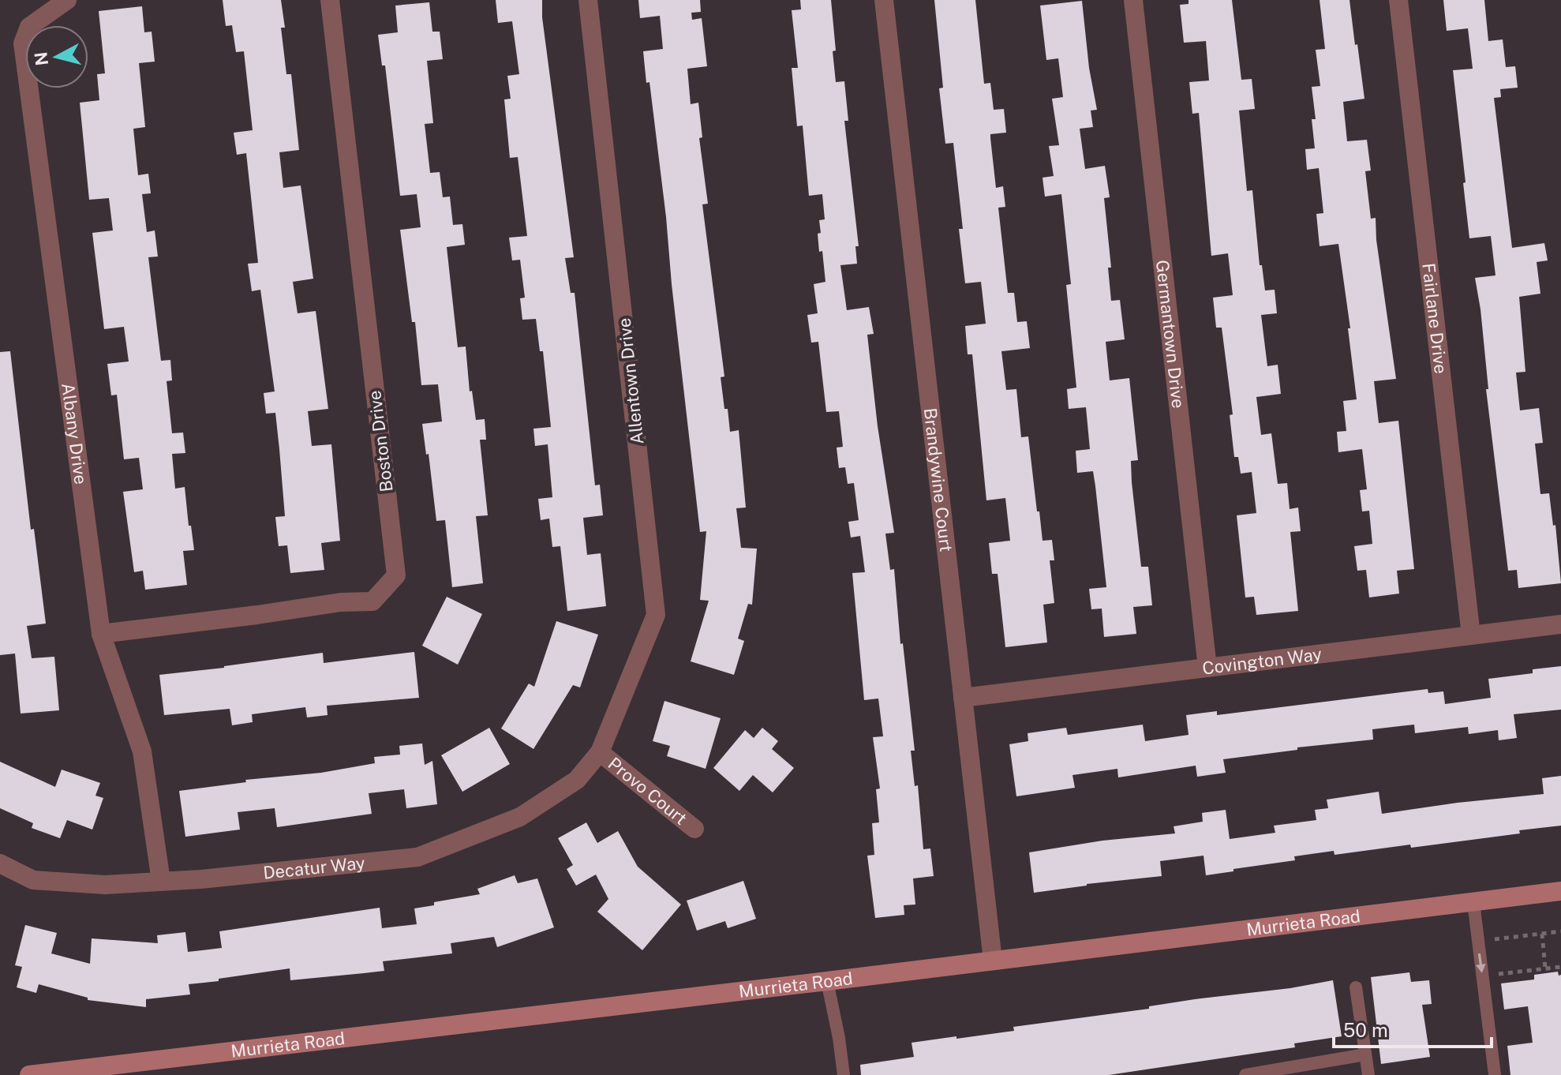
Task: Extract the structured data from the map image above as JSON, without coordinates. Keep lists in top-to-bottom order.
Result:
{
  "streets": {
    "main road": ["Murrieta Road"],
    "street": [
      "Fairlane Drive",
      "Germantown Drive",
      "Allentown Drive",
      "Albany Drive",
      "Boston Drive",
      "Brandywine Court",
      "Covington Way",
      "Provo Court",
      "Decatur Way"
    ]
  },
  "crossings": [
    ["Fairlane Drive", "Covington Way"],
    ["Germantown Drive", "Covington Way"],
    ["Allentown Drive", "Provo Court"],
    ["Allentown Drive", "Decatur Way"],
    ["Albany Drive", "Boston Drive"],
    ["Albany Drive", "Decatur Way"],
    ["Brandywine Court", "Covington Way"],
    ["Brandywine Court", "Murrieta Road"],
    ["Provo Court", "Decatur Way"]
  ],
  "scale_bar": "50 m",
  "north": "left"
}
